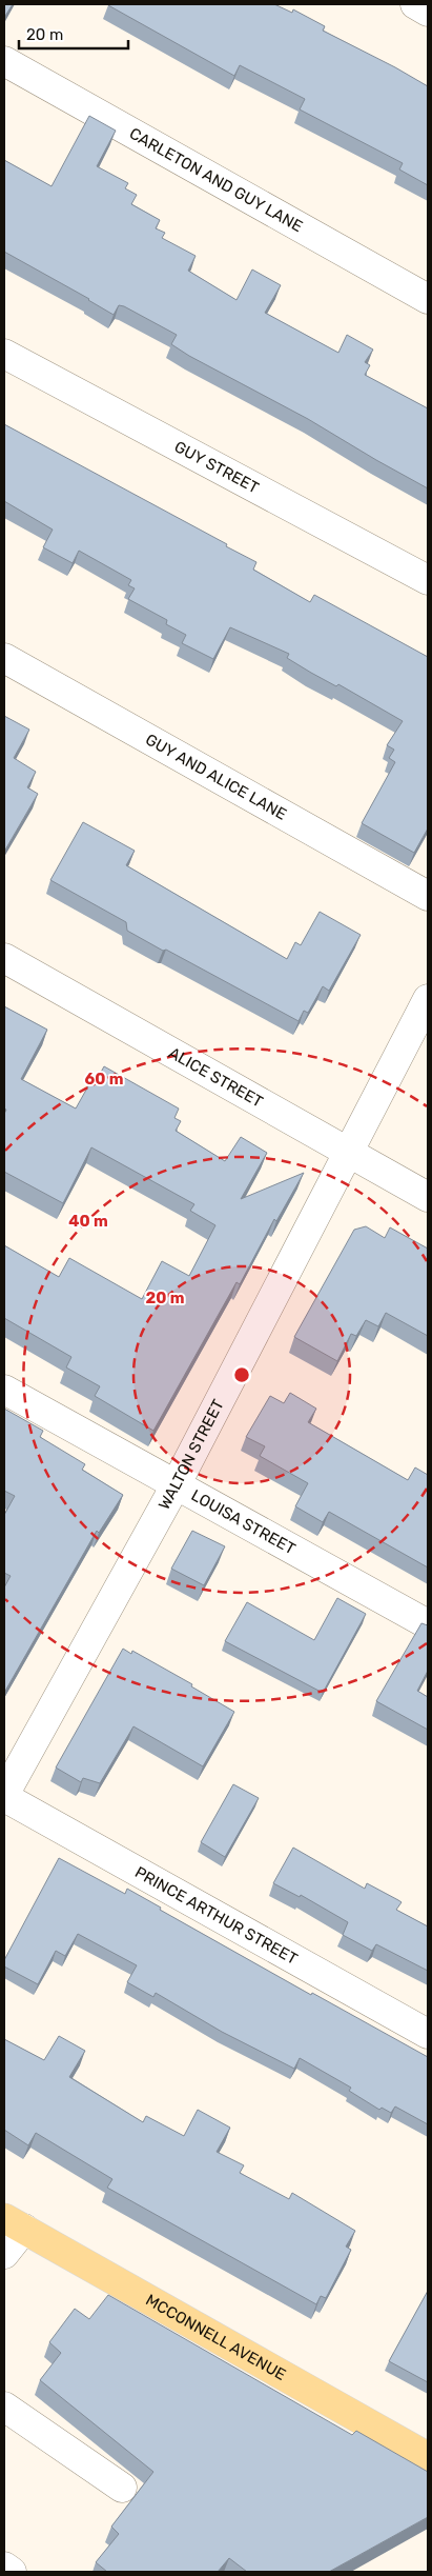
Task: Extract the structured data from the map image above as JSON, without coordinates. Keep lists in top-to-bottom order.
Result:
{
  "streets": {
    "main road": ["MCCONNELL AVENUE"],
    "street": [
      "CARLETON AND GUY LANE",
      "GUY STREET",
      "GUY AND ALICE LANE",
      "ALICE STREET",
      "WALTON STREET",
      "LOUISA STREET",
      "PRINCE ARTHUR STREET"
    ]
  },
  "crossings": [
    ["ALICE STREET", "WALTON STREET"],
    ["WALTON STREET", "LOUISA STREET"],
    ["WALTON STREET", "PRINCE ARTHUR STREET"]
  ],
  "scale_bar": "20 m",
  "rings": ["60 m", "40 m", "20 m"]
}
